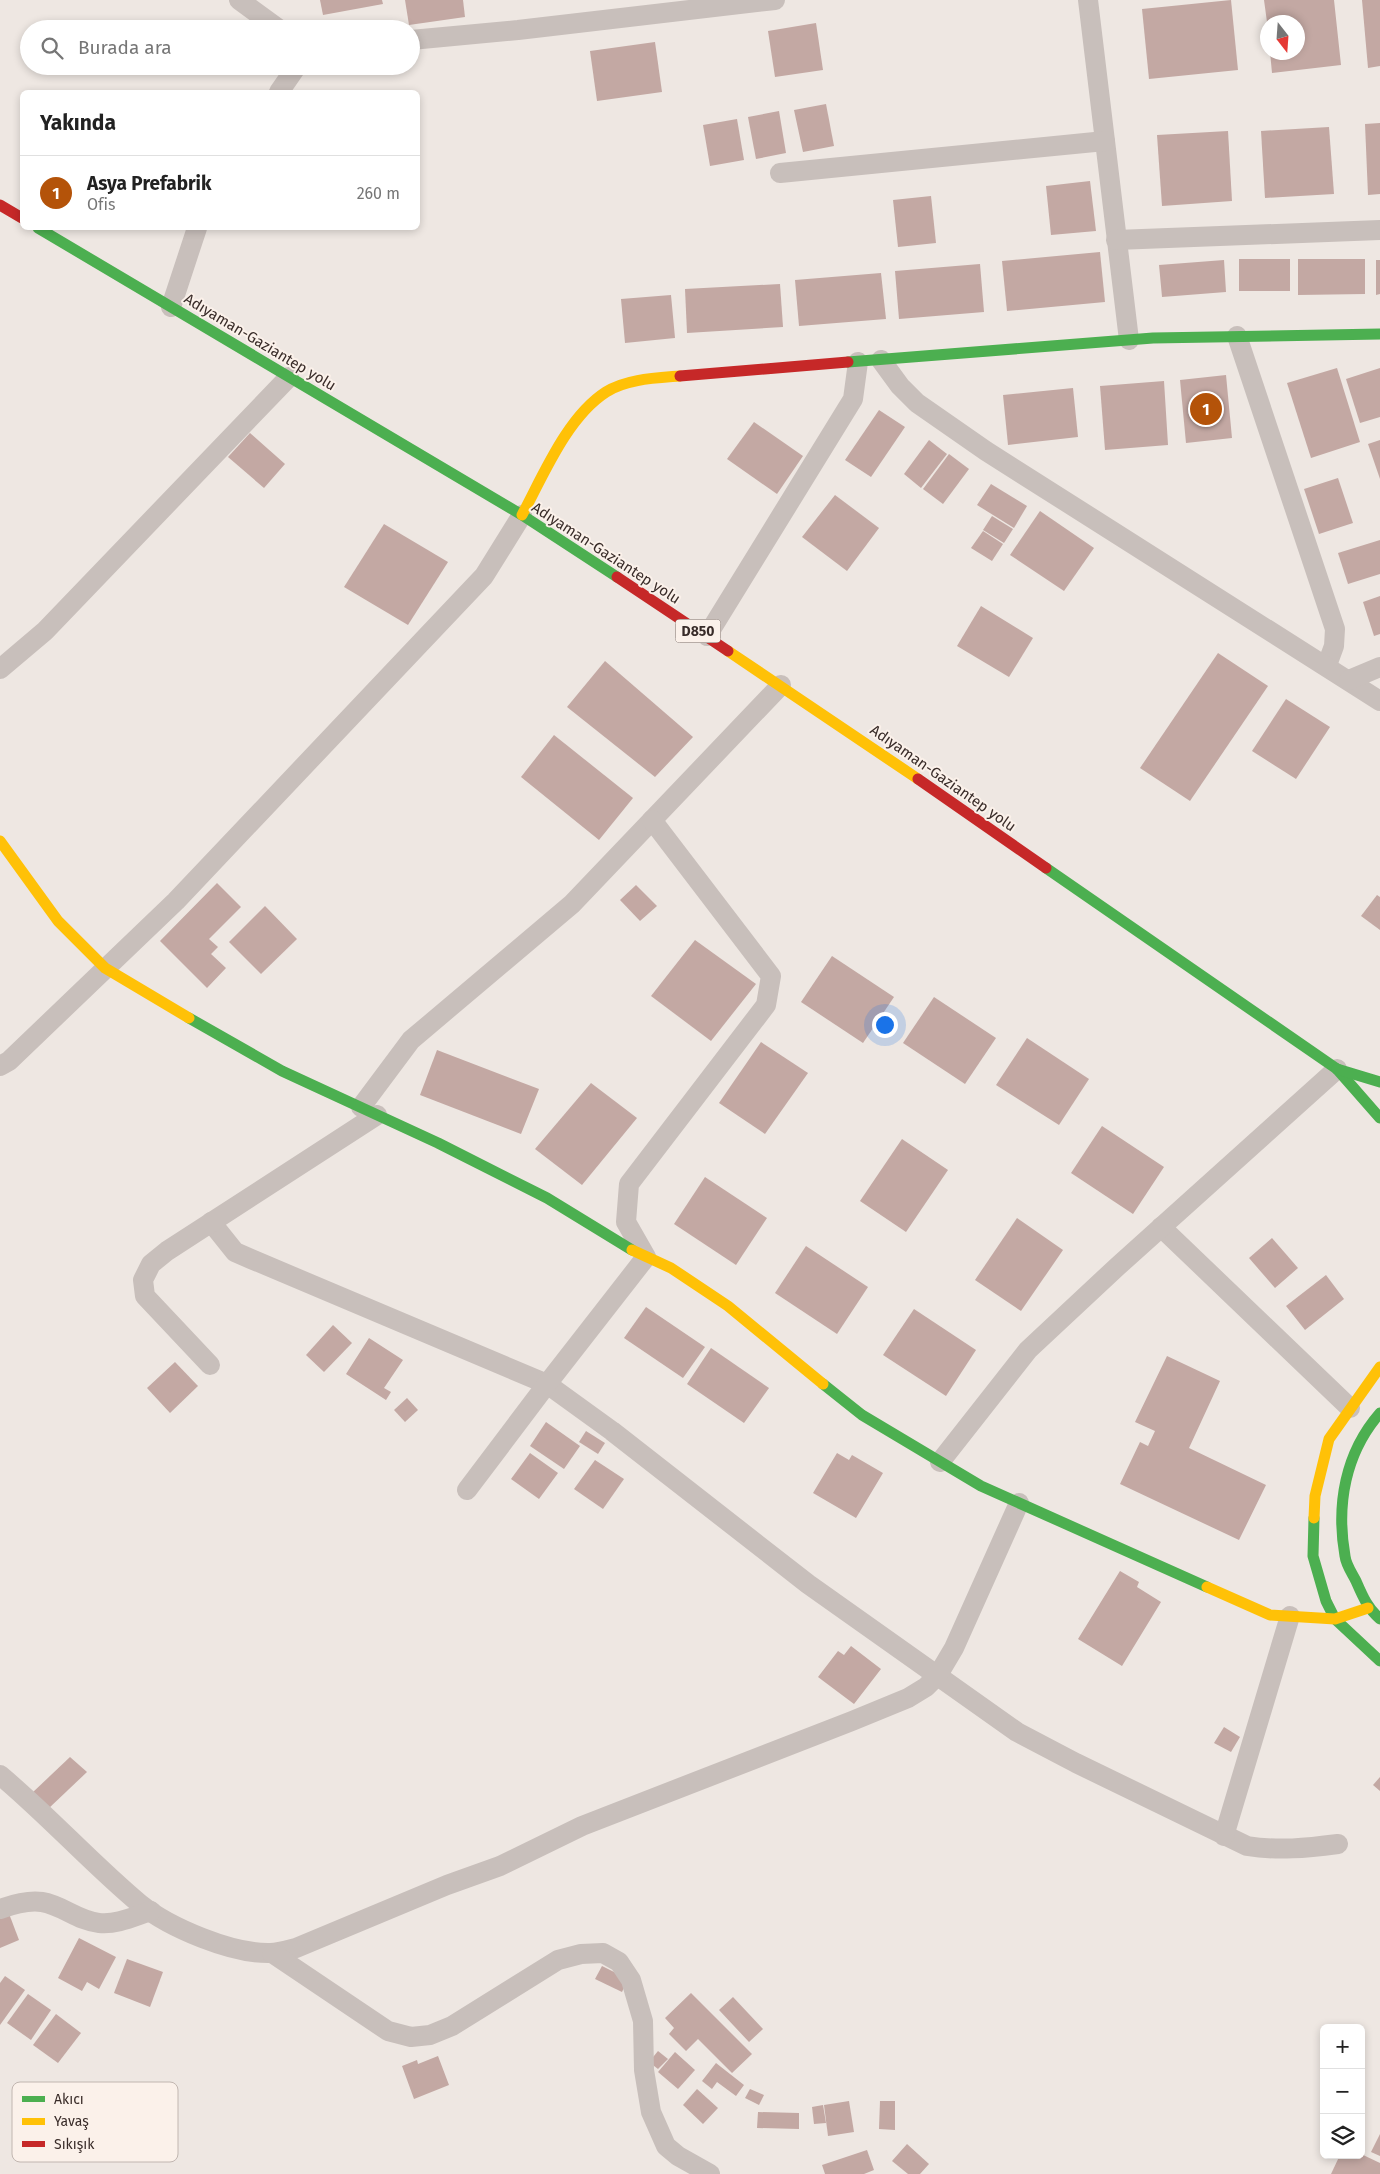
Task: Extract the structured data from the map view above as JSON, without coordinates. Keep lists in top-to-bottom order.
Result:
{
  "streets": {
    "main road": ["Adıyaman-Gaziantep yolu", "D850"]
  },
  "crossings": [
    ["Adıyaman-Gaziantep yolu", "D850"]
  ],
  "legend": ["Akıcı", "Yavaş", "Sıkışık"],
  "north": "bottom",
  "page": {
    "search": "Burada ara",
    "heading": "Yakında",
    "list": [
      {
        "mark": "1",
        "name": "Asya Prefabrik",
        "note": "Ofis",
        "value": "260 m"
      }
    ],
    "pins": "1",
    "map_buttons": ["+", "−"]
  }
}
